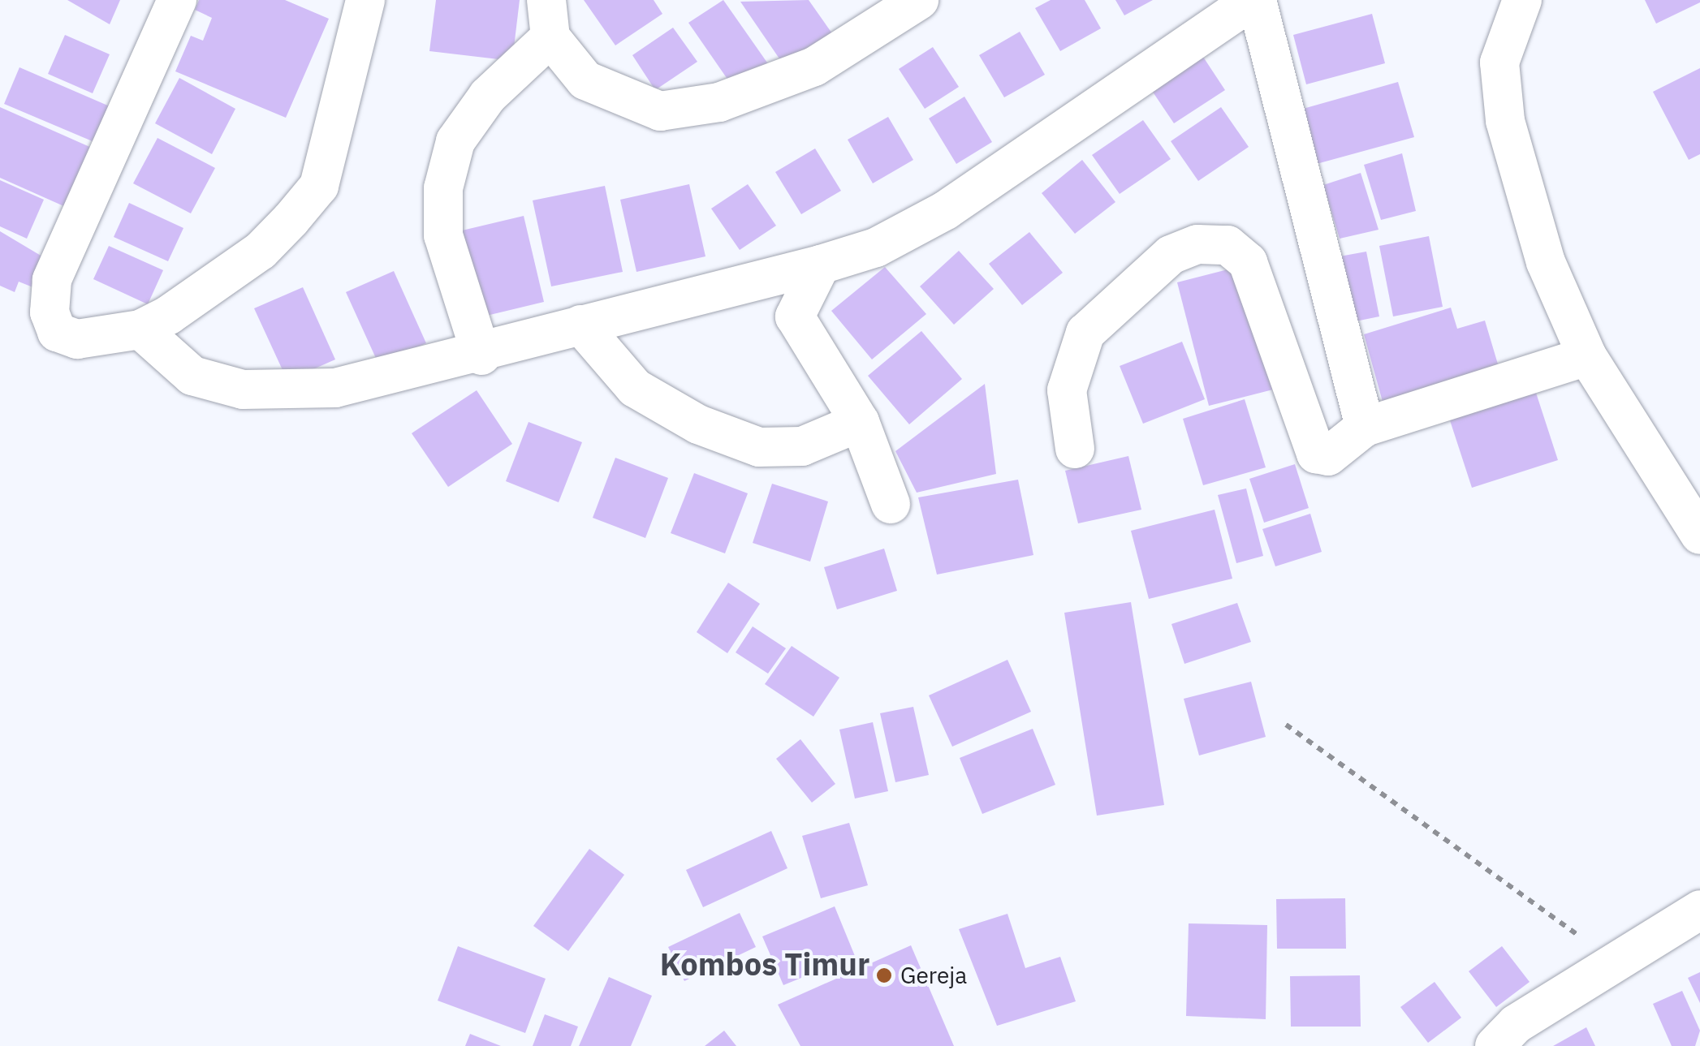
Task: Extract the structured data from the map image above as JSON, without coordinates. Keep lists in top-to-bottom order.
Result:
{
  "districts": ["Kombos Timur"],
  "places": ["Gereja"]
}
